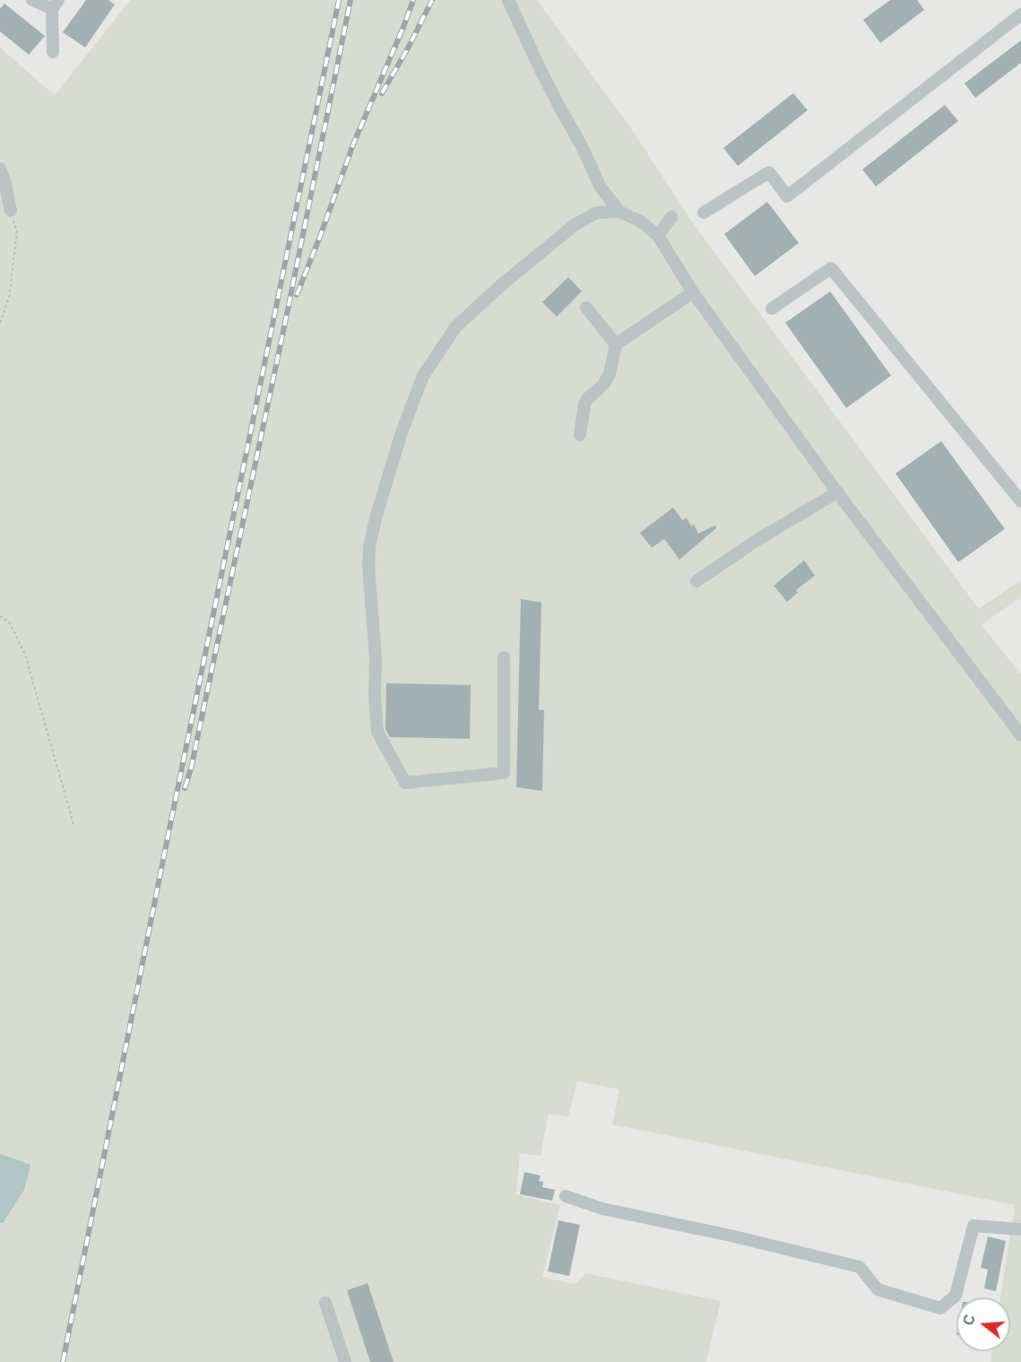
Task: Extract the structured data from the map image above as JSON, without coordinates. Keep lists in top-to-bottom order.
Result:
{
  "north": "left"
}
